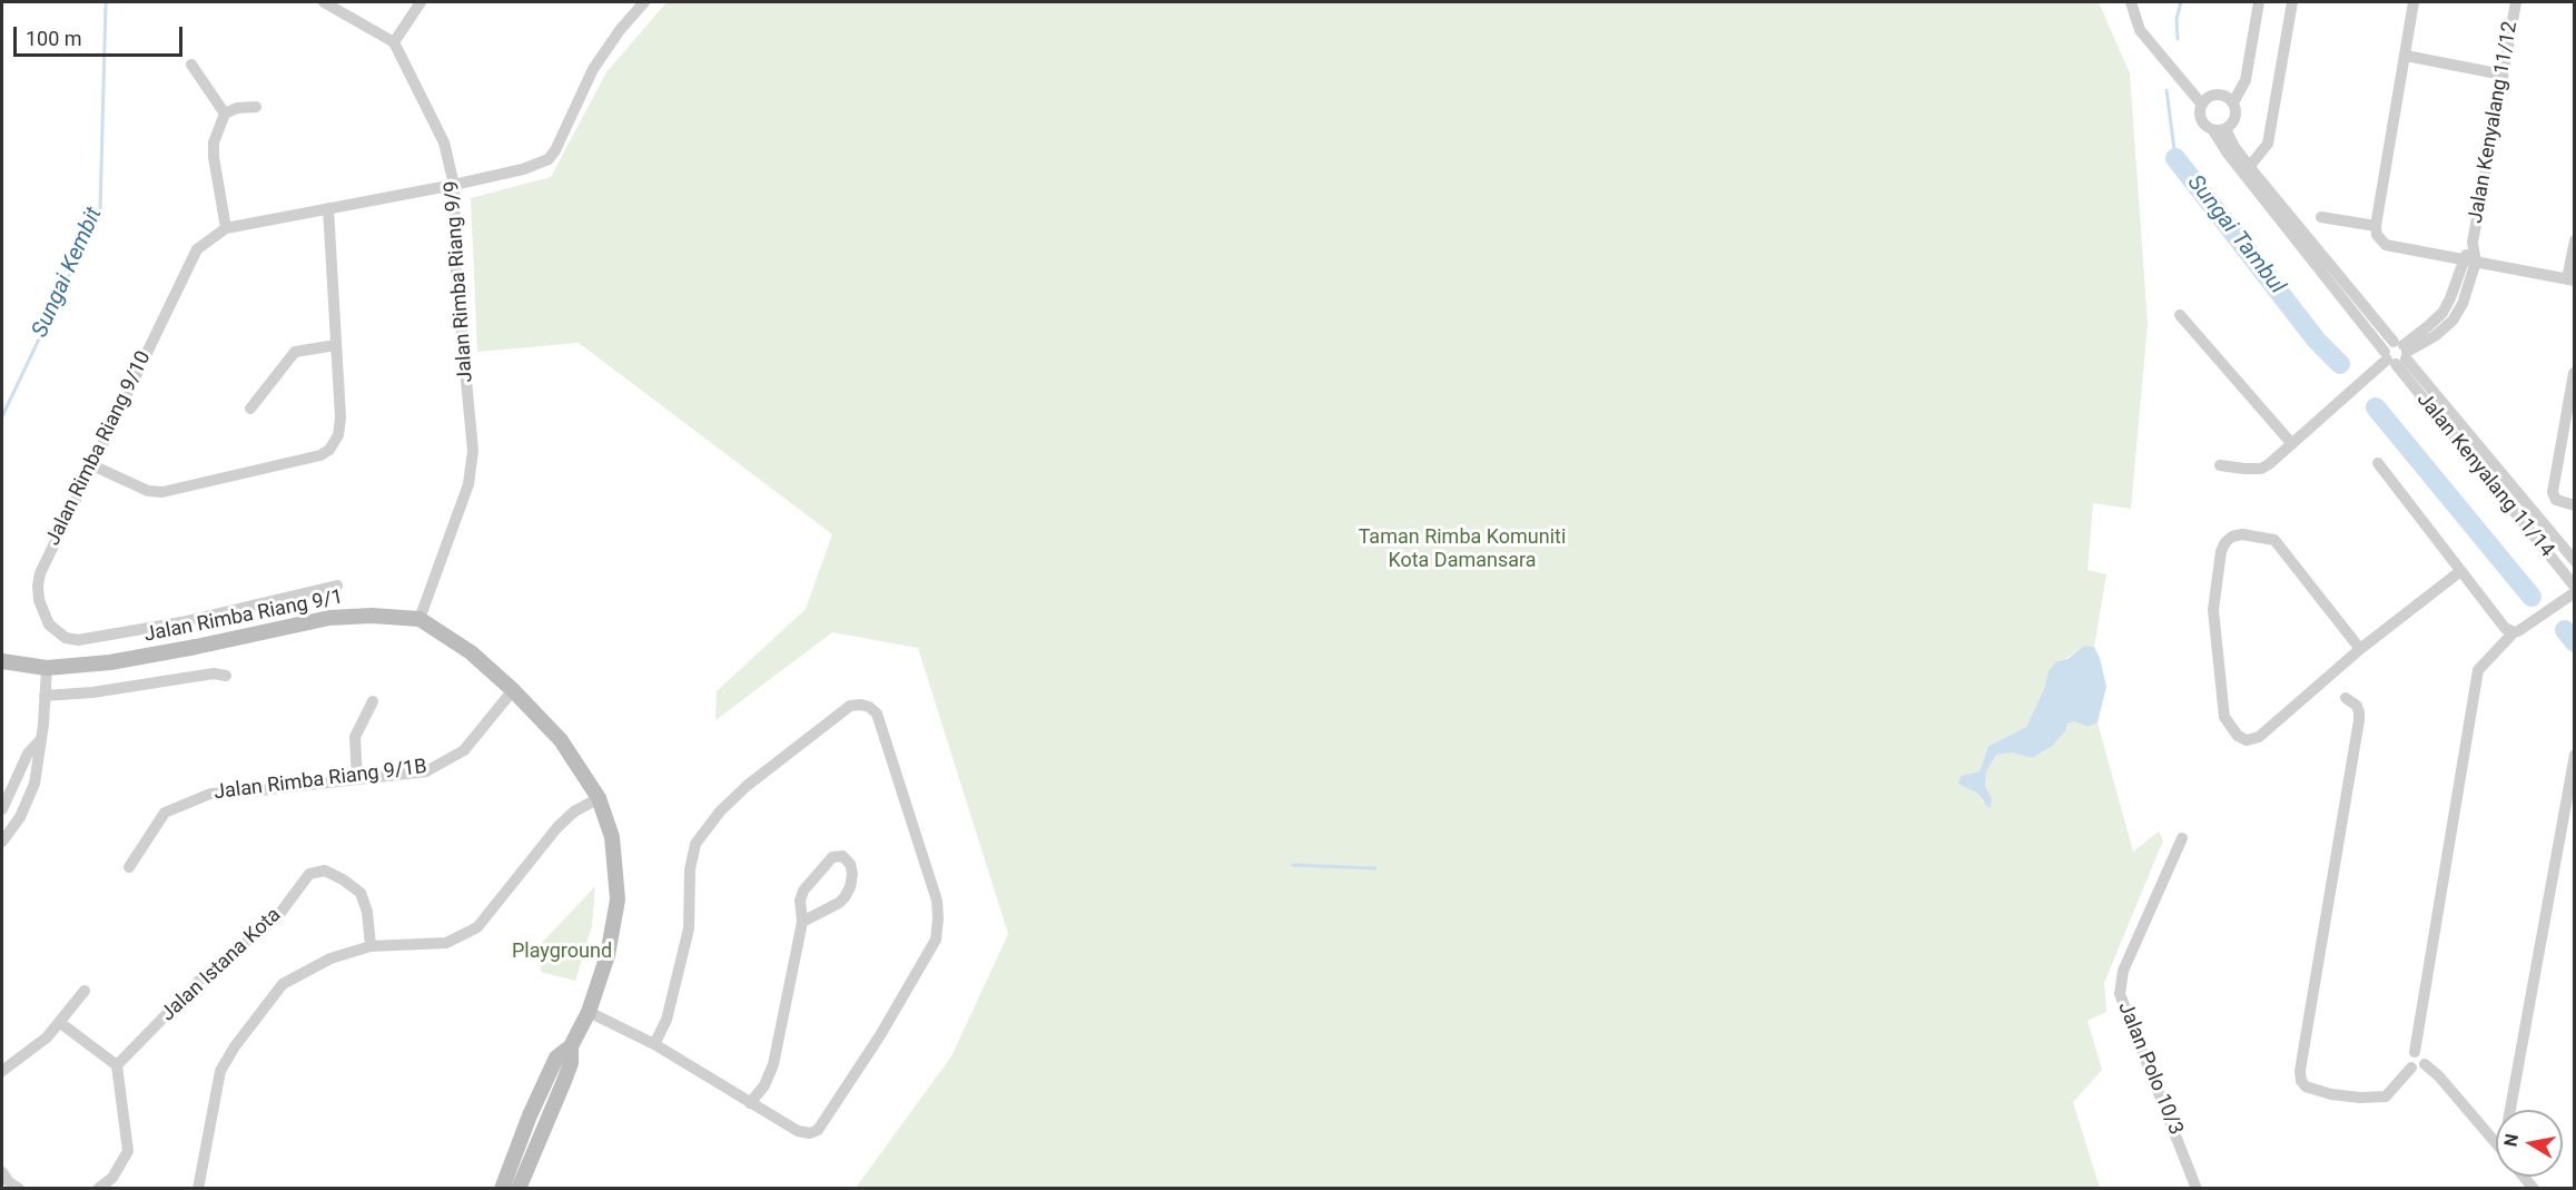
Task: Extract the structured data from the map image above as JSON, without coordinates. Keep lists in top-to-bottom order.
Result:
{
  "streets": {
    "street": [
      "Jalan Kenyalang 11/12",
      "Jalan Rimba Riang 9/9",
      "Jalan Rimba Riang 9/10",
      "Jalan Kenyalang 11/14",
      "Jalan Rimba Riang 9/1",
      "Jalan Rimba Riang 9/1B",
      "Jalan Istana Kota",
      "Jalan Polo 10/3"
    ]
  },
  "crossings": [
    ["Jalan Rimba Riang 9/9", "Jalan Rimba Riang 9/10"],
    ["Jalan Rimba Riang 9/9", "Jalan Rimba Riang 9/1"],
    ["Jalan Rimba Riang 9/1", "Jalan Rimba Riang 9/1B"]
  ],
  "water": ["Sungai Tambul", "Sungai Kembit"],
  "parks": ["Taman Rimba Komuniti Kota Damansara", "Playground"],
  "scale_bar": "100 m",
  "north": "left"
}
